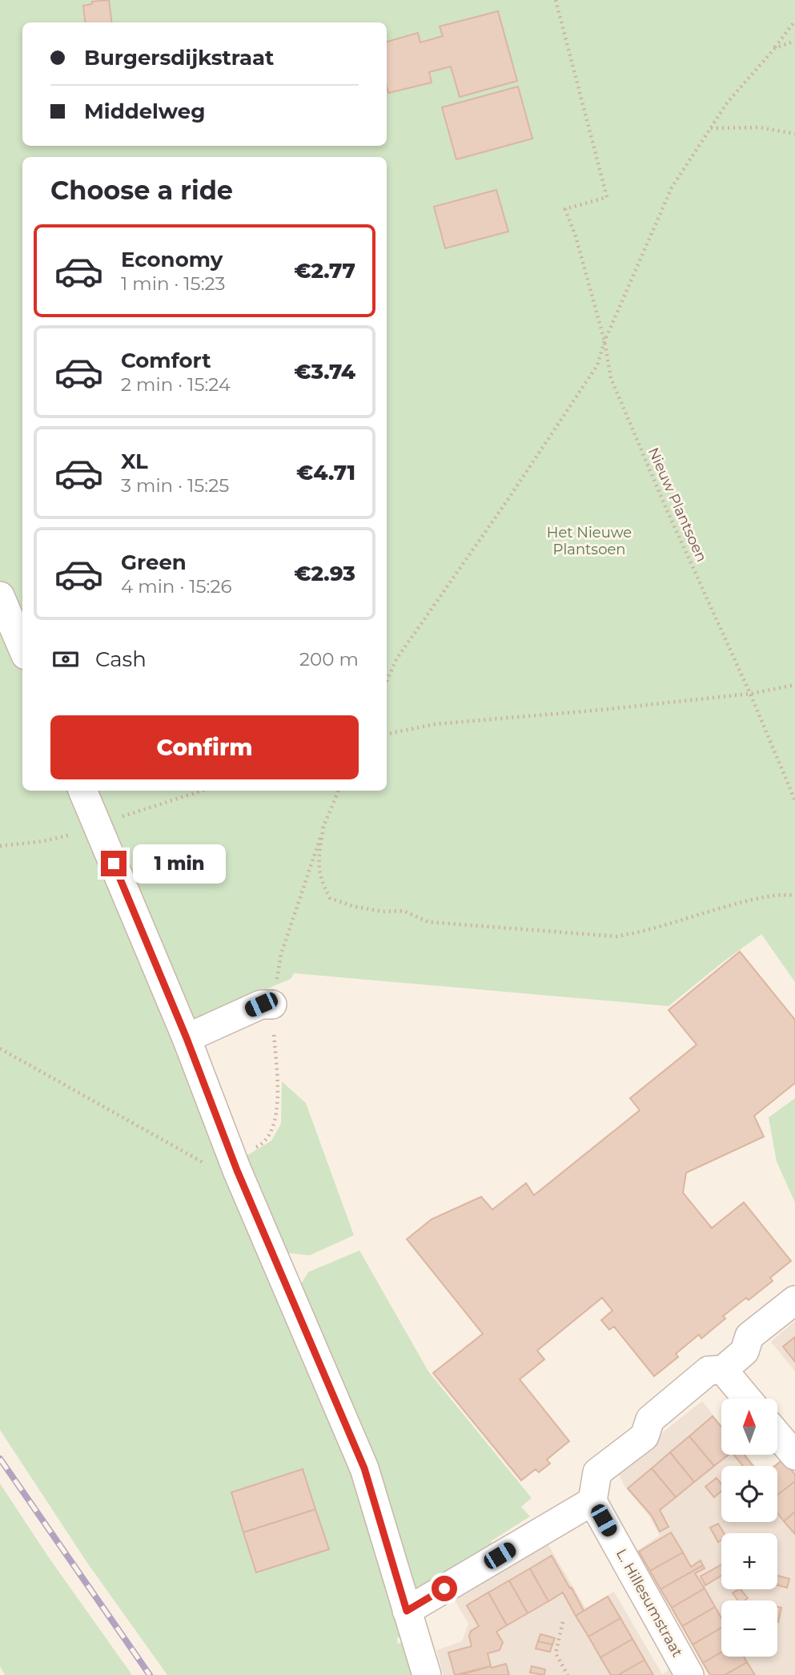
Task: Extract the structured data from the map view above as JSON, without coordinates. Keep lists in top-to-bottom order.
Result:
{
  "streets": {
    "street": ["L. Hillesumstraat"],
    "path": ["Nieuw Plantsoen"]
  },
  "parks": ["Het Nieuwe Plantsoen"],
  "north": "top",
  "page": {
    "banner": ["Burgersdijkstraat", "Middelweg"],
    "heading": "Choose a ride",
    "list": [
      {
        "name": "Economy",
        "note": "1 min · 15:23",
        "value": "€2.77"
      },
      {
        "name": "Comfort",
        "note": "2 min · 15:24",
        "value": "€3.74"
      },
      {
        "name": "XL",
        "note": "3 min · 15:25",
        "value": "€4.71"
      },
      {
        "name": "Green",
        "note": "4 min · 15:26",
        "value": "€2.93"
      }
    ],
    "pay": ["Cash", "200 m"],
    "buttons": "Confirm",
    "bubble": "1 min",
    "map_buttons": ["+", "−"]
  }
}
